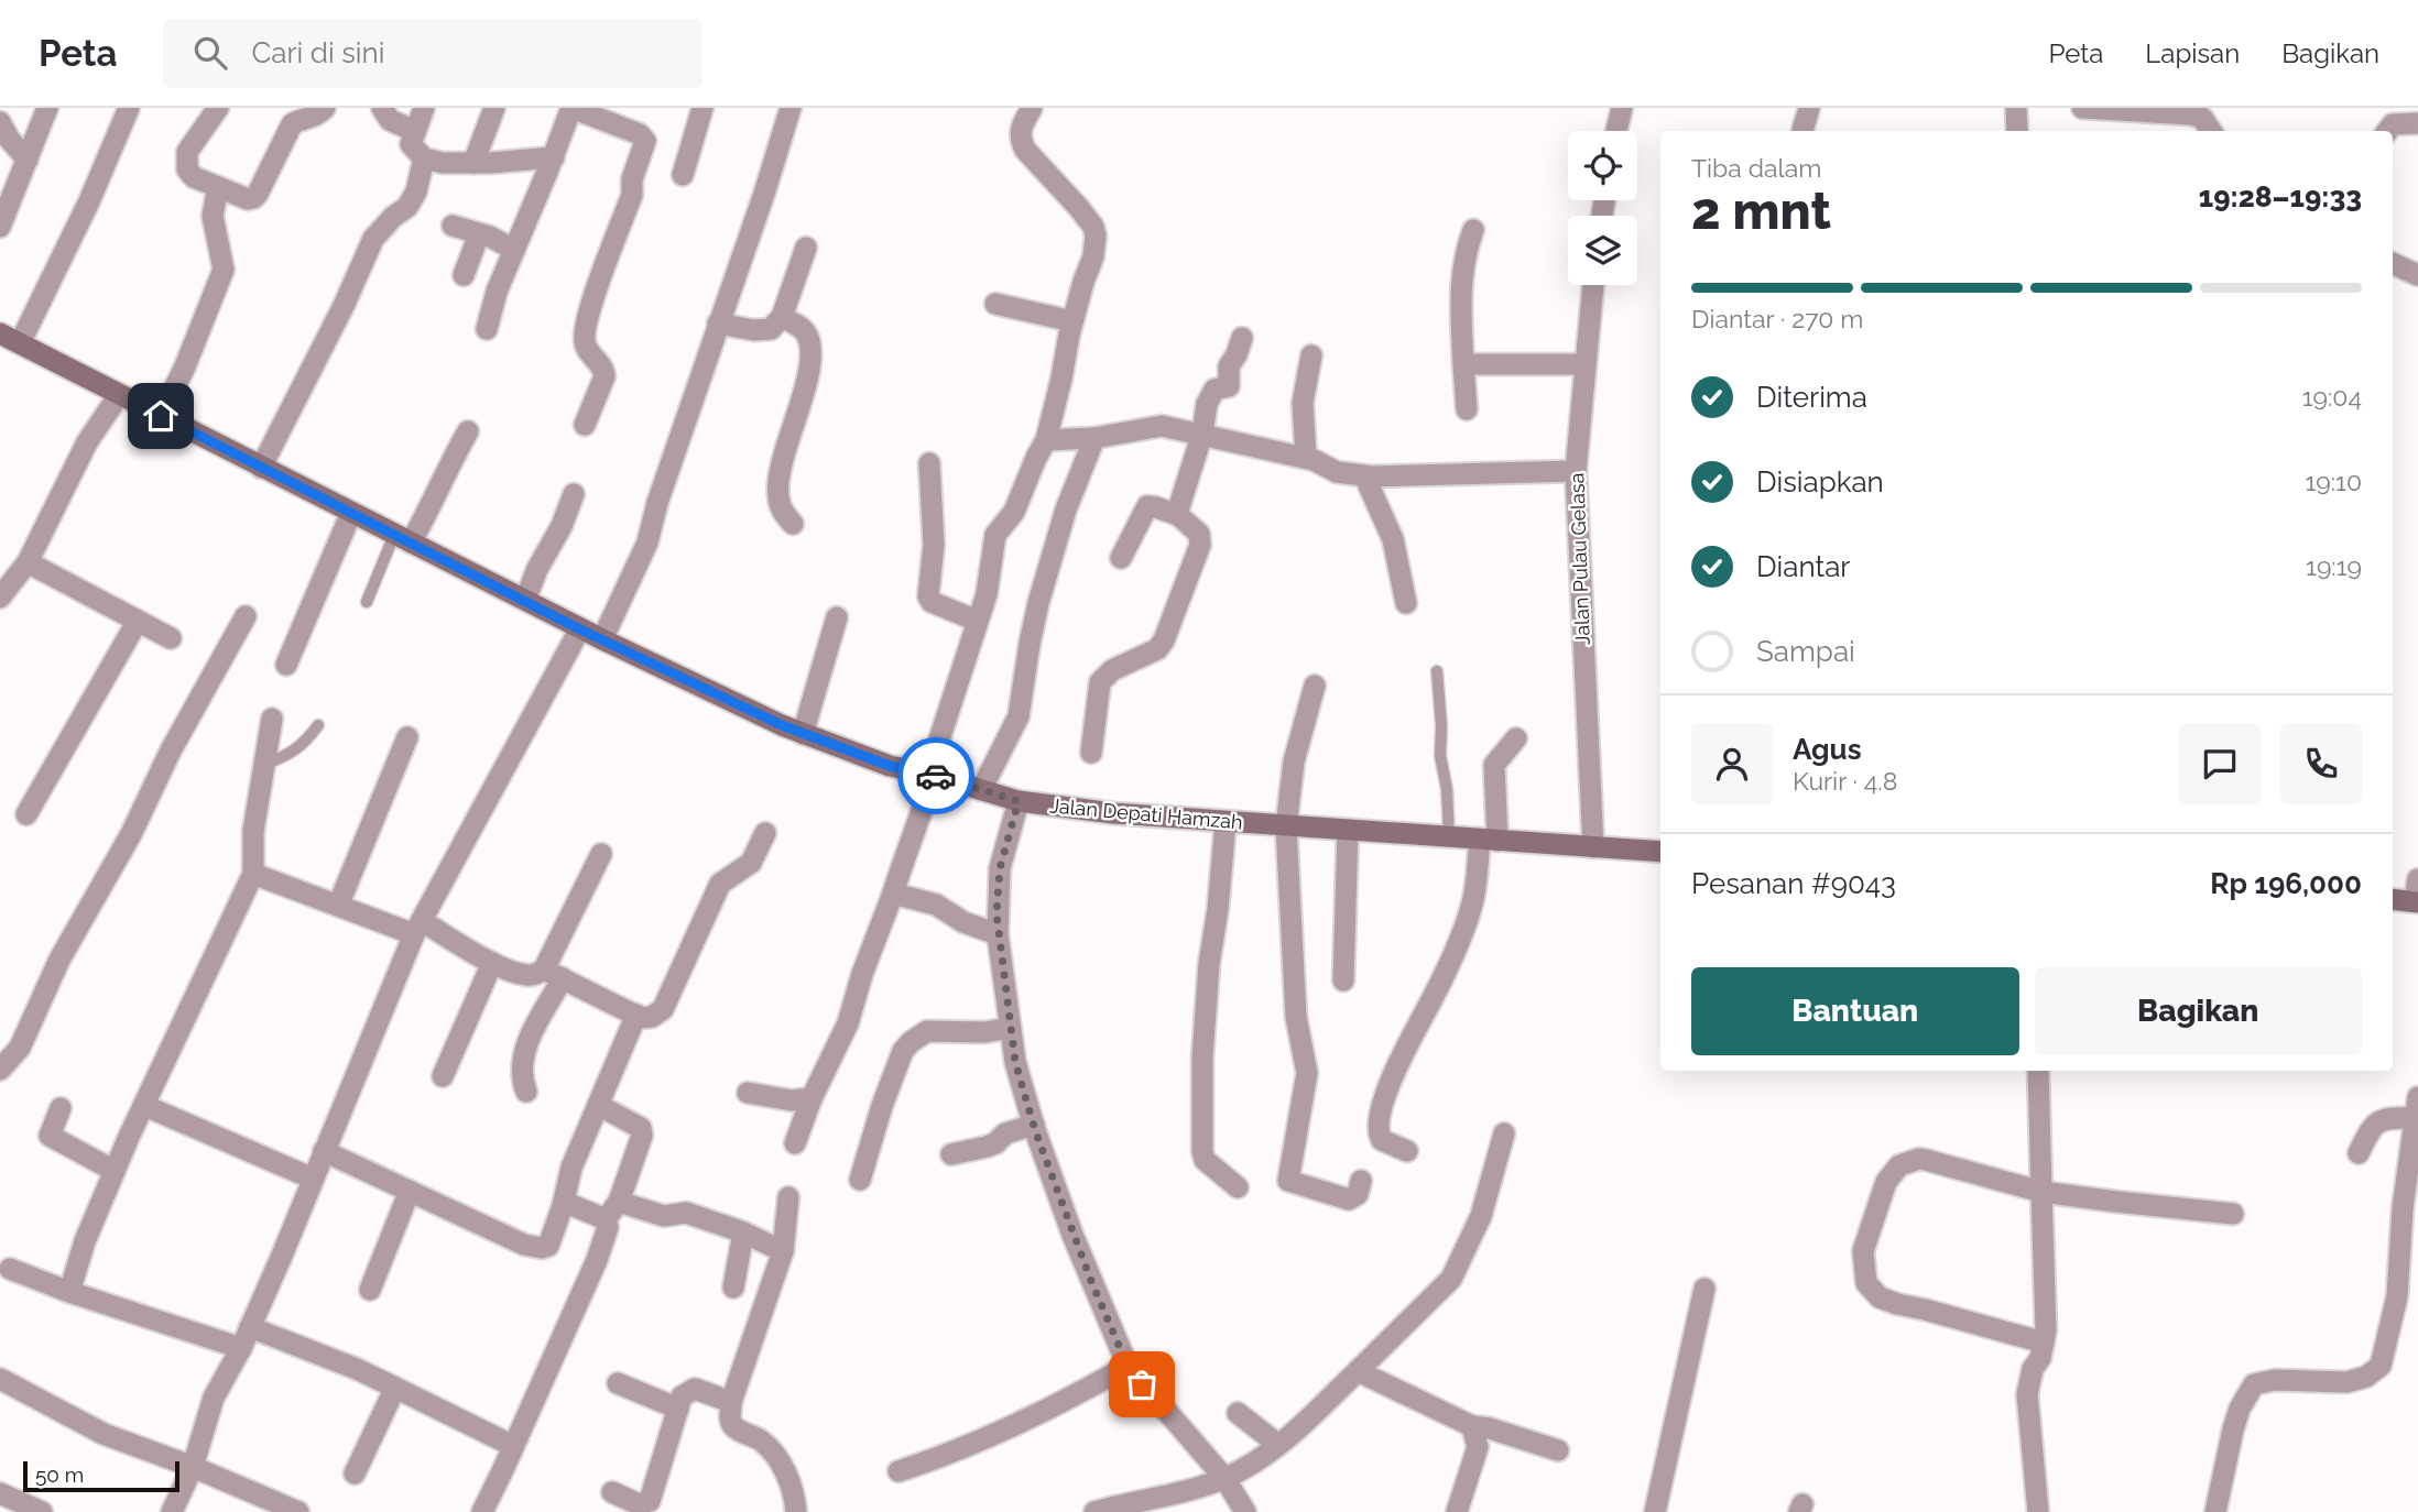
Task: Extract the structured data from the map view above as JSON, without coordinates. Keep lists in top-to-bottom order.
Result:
{
  "streets": {
    "main road": ["Jalan Depati Hamzah"],
    "street": ["Jalan Pulau Gelasa"]
  },
  "crossings": [
    ["Jalan Pulau Gelasa", "Jalan Depati Hamzah"]
  ],
  "scale_bar": "50 m",
  "page": {
    "header": "Peta",
    "search": "Cari di sini",
    "nav": ["Peta", "Lapisan", "Bagikan"],
    "heading": ["2 mnt", "Tiba dalam", "19:28–19:33"],
    "panel": [
      "Agus",
      "Kurir · 4.8",
      "Pesanan #9043",
      "Rp 196,000"
    ],
    "bar": "Diantar · 270 m",
    "list": [
      ["Diterima", "19:04"],
      ["Disiapkan", "19:10"],
      ["Diantar", "19:19"],
      "Sampai"
    ],
    "buttons": ["Bantuan", "Bagikan"],
    "scale": "50 m"
  }
}
